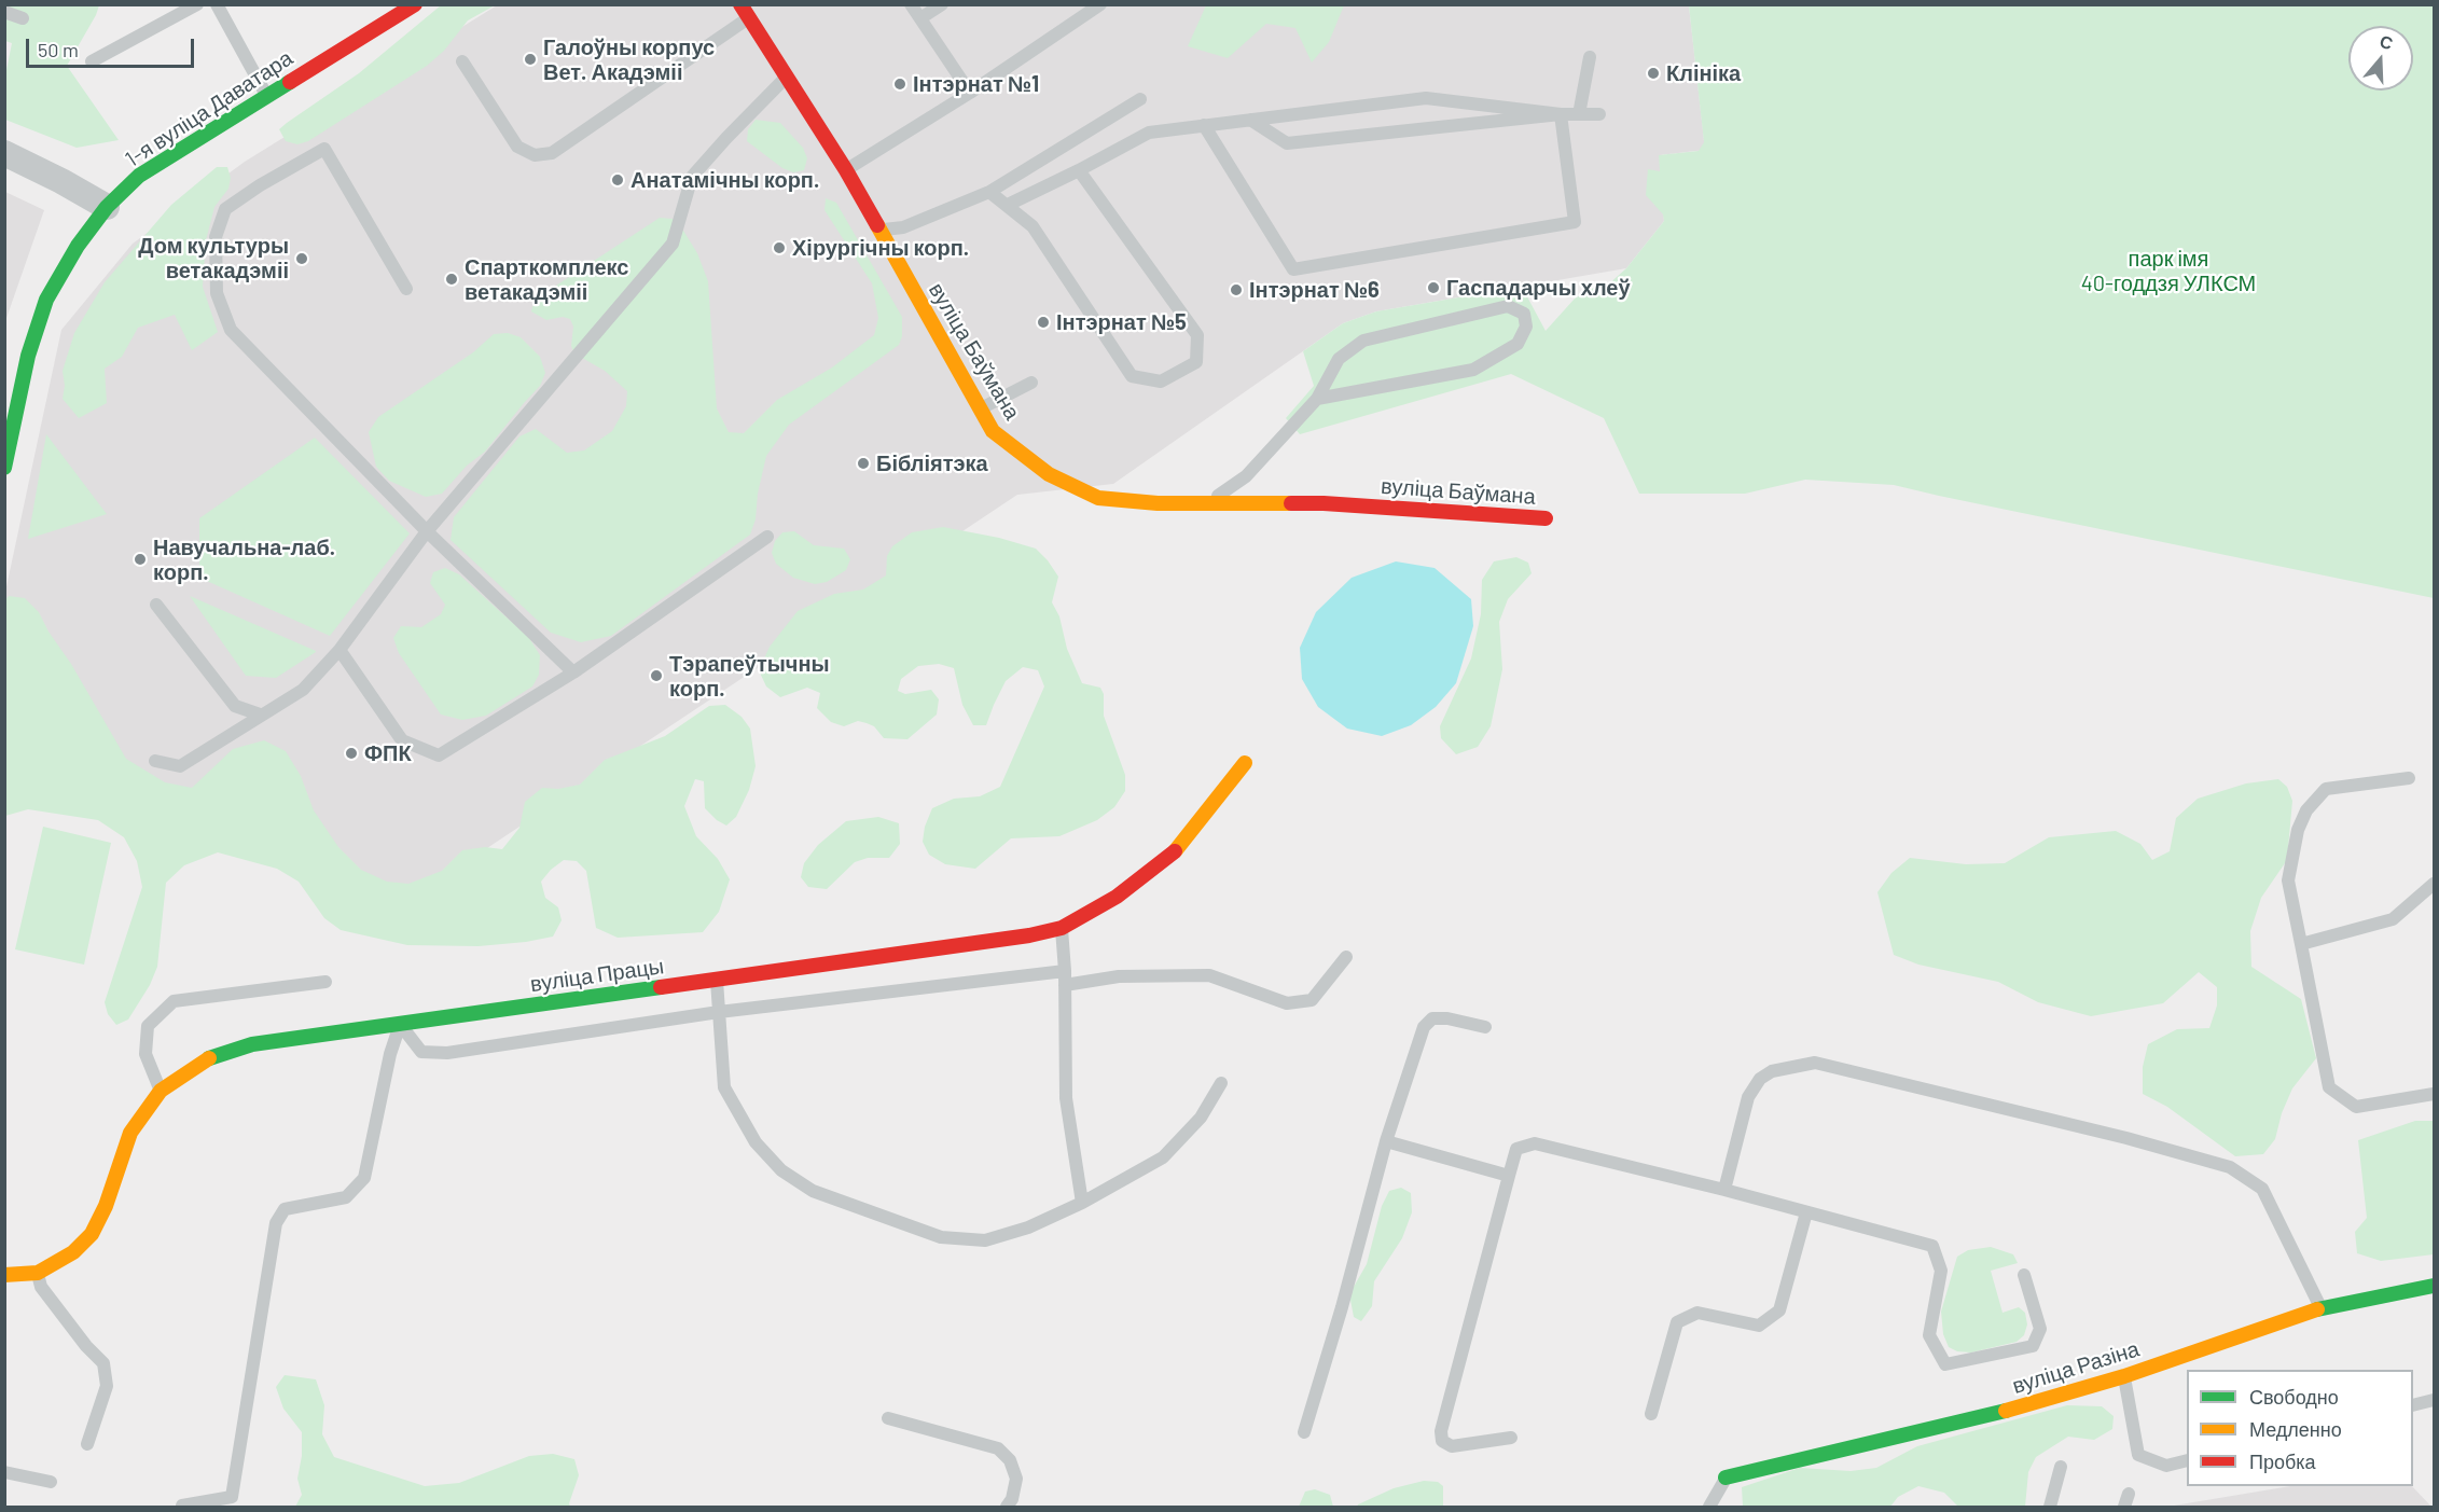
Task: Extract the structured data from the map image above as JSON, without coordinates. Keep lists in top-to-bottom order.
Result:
{
  "streets": {
    "street": [
      "1-я вуліца Даватара",
      "вуліца Баўмана",
      "вуліца Працы",
      "вуліца Разіна"
    ]
  },
  "parks": ["парк імя 40-годдзя УЛКСМ"],
  "places": [
    "Галоўны корпус Вет. Акадэміі",
    "Клініка",
    "Інтэрнат №1",
    "Анатамічны корп.",
    "Хірургічны корп.",
    "Дом культуры ветакадэміі",
    "Спарткомплекс ветакадэміі",
    "Гаспадарчы хлеў",
    "Інтэрнат №6",
    "Інтэрнат №5",
    "Бібліятэка",
    "Навучальна-лаб. корп.",
    "Тэрапеўтычны корп.",
    "ФПК"
  ],
  "legend": ["Свободно", "Медленно", "Пробка"],
  "scale_bar": "50 m",
  "north": "top"
}
